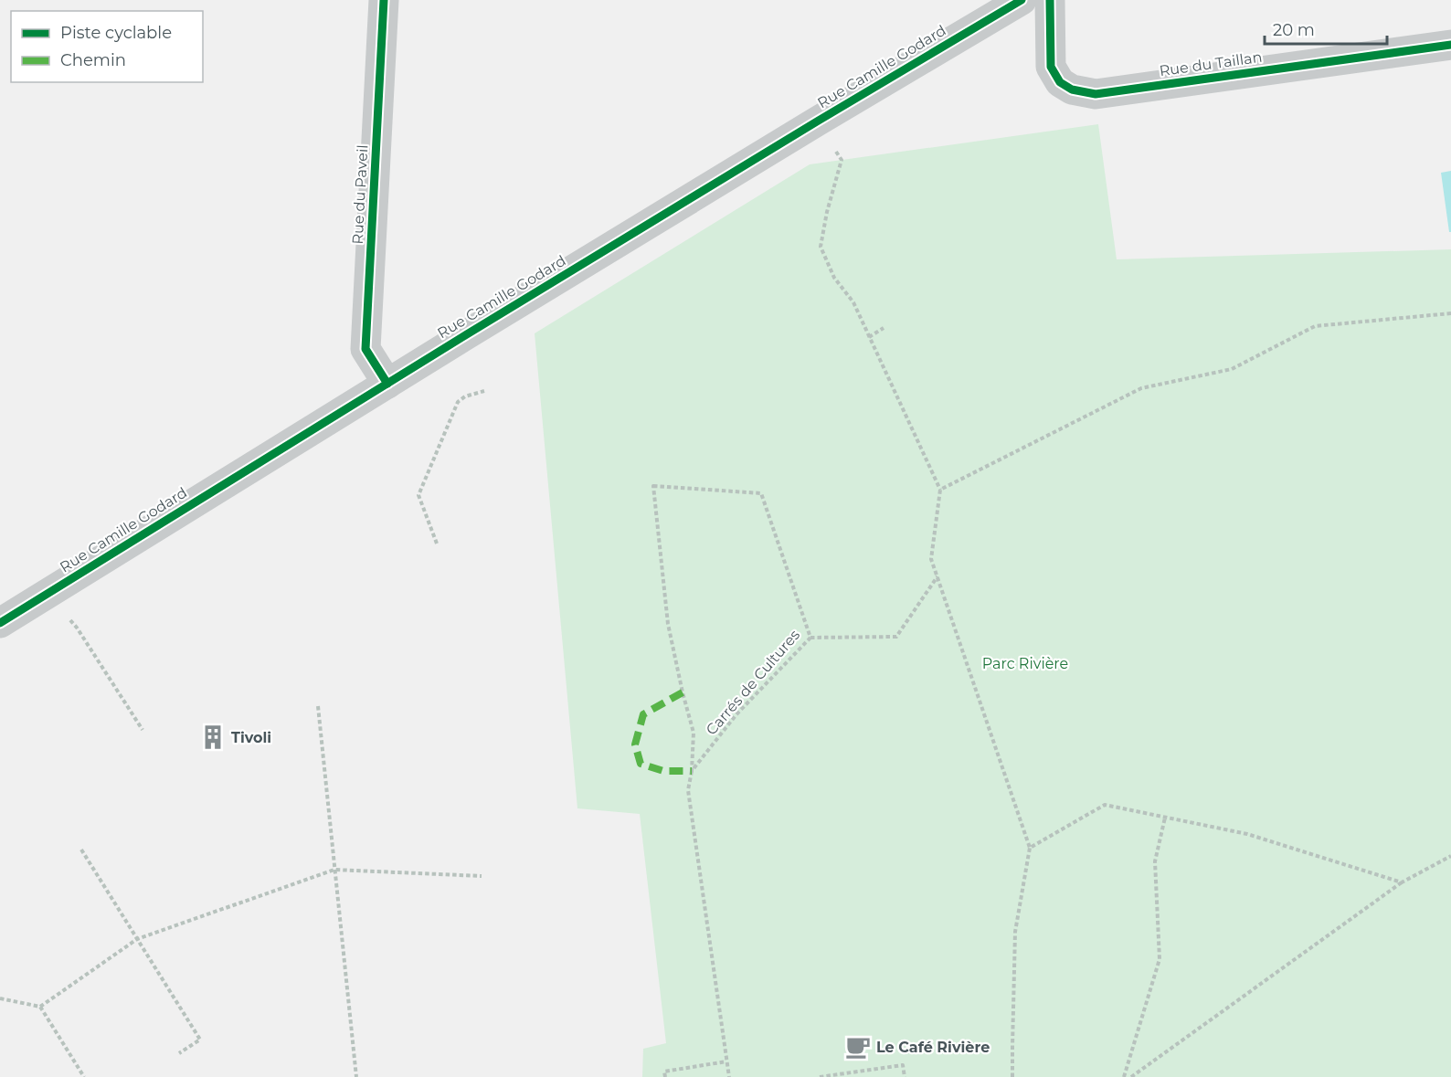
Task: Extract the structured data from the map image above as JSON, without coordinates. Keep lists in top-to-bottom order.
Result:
{
  "streets": {
    "street": ["Rue du Taillan", "Rue Camille Godard", "Rue du Paveil"],
    "path": ["Carrés de Cultures"]
  },
  "crossings": [
    ["Rue Camille Godard", "Rue du Paveil"]
  ],
  "parks": ["Parc Rivière"],
  "places": {
    "building": ["Tivoli"],
    "cafe": ["Le Café Rivière"]
  },
  "legend": ["Piste cyclable", "Chemin"],
  "scale_bar": "20 m"
}
